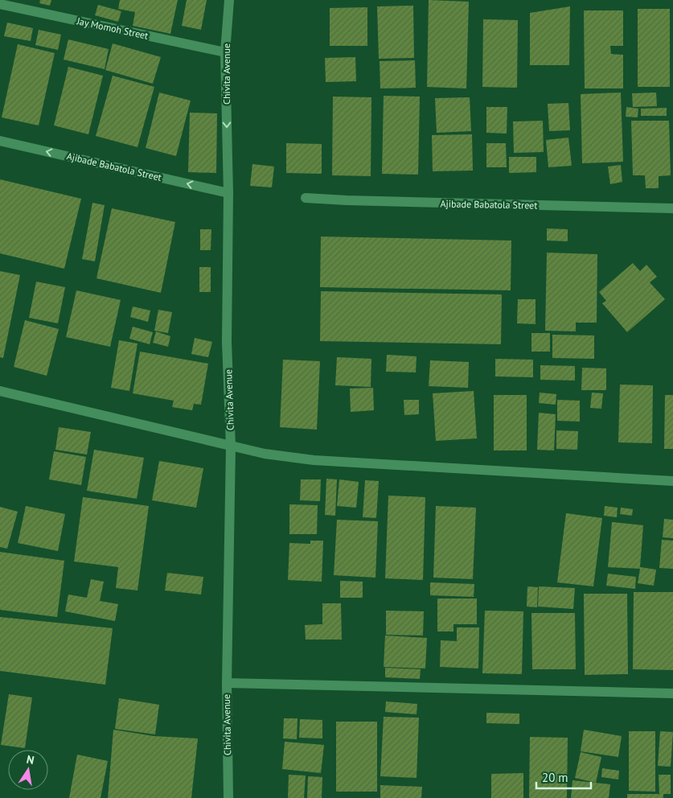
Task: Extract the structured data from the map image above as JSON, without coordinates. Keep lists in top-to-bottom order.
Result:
{
  "streets": {
    "street": ["Jay Momoh Street", "Chivita Avenue", "Ajibade Babatola Street"]
  },
  "crossings": [
    ["Jay Momoh Street", "Chivita Avenue"],
    ["Chivita Avenue", "Ajibade Babatola Street"]
  ],
  "one_way": ["Ajibade Babatola Street"],
  "scale_bar": "20 m",
  "north": "top"
}
